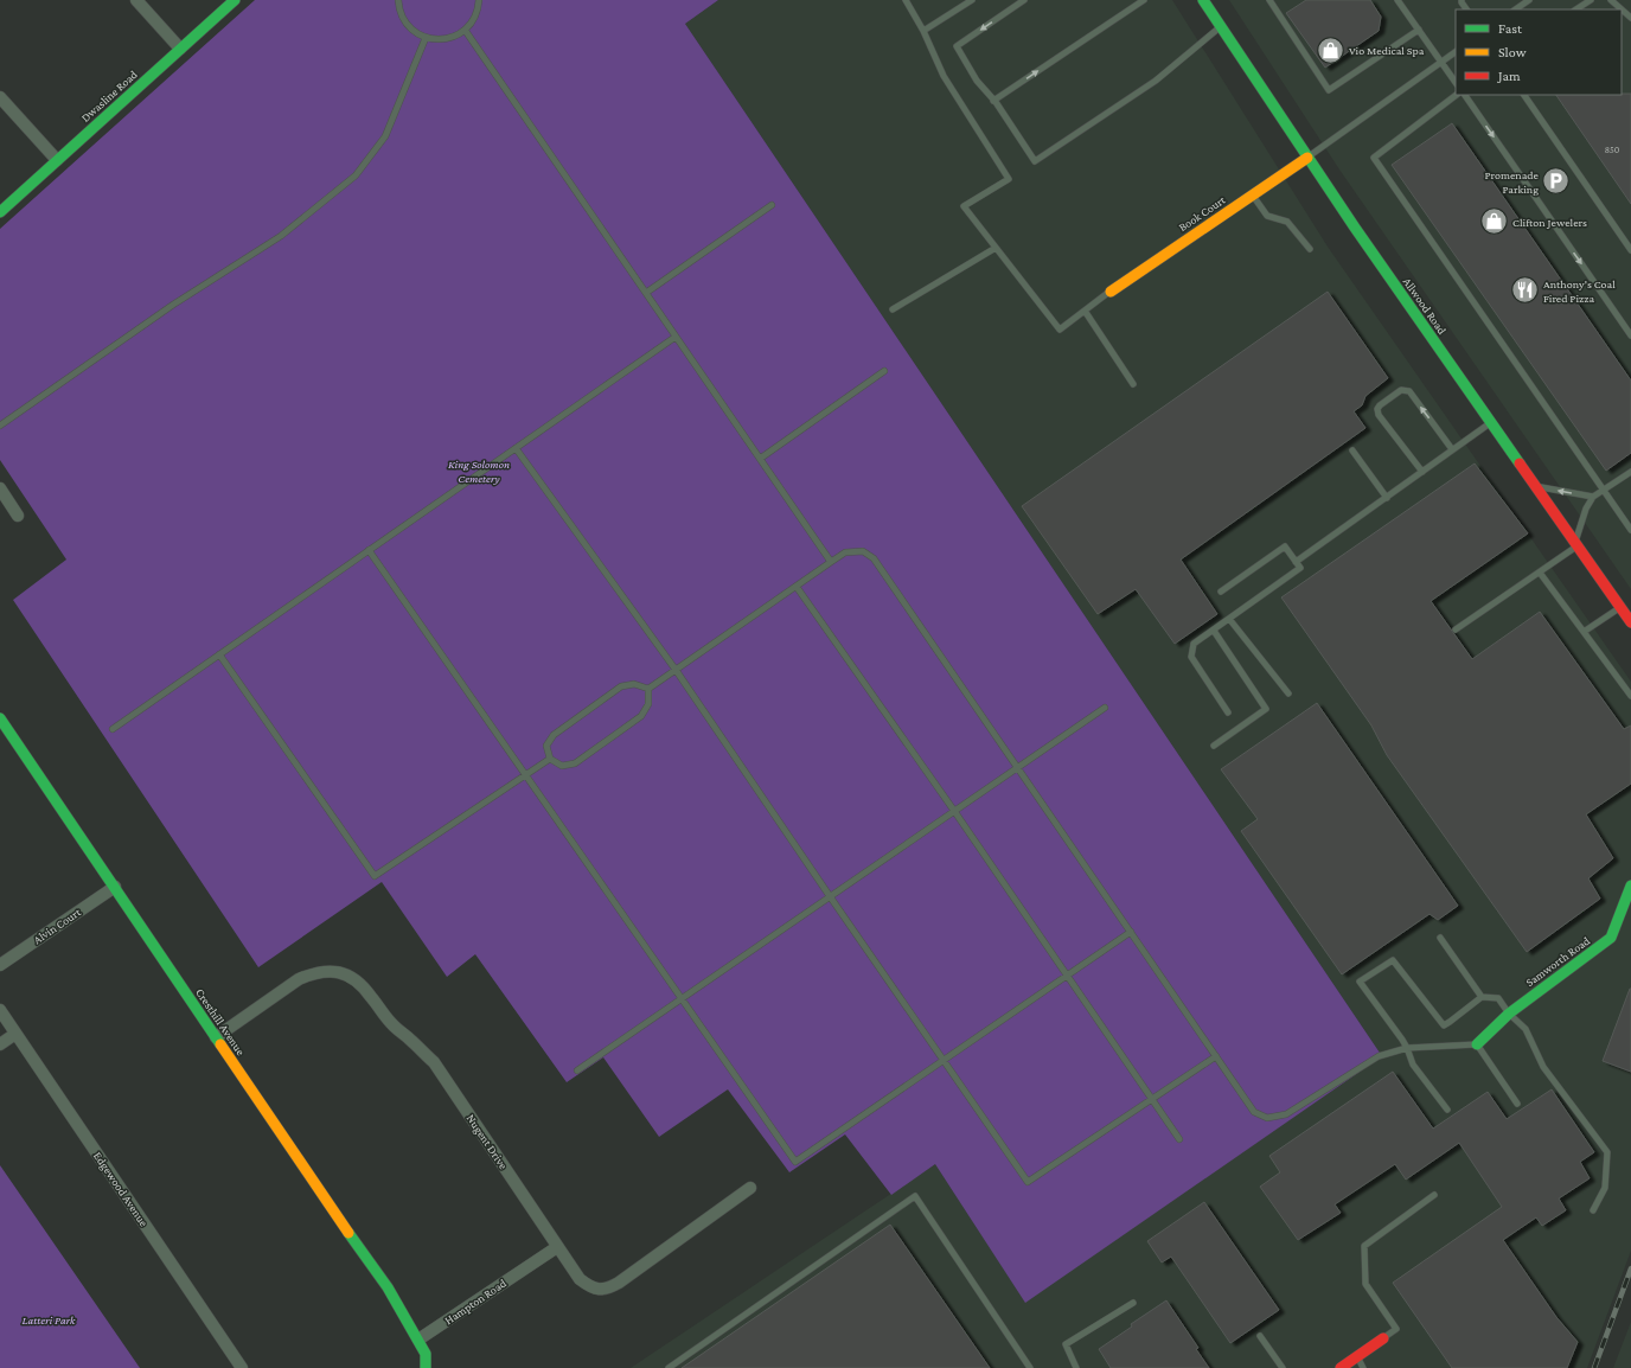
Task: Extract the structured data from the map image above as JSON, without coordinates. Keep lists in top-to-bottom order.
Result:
{
  "streets": {
    "street": [
      "Dwasline Road",
      "Book Court",
      "Allwood Road",
      "Alvin Court",
      "Samworth Road",
      "Cresthill Avenue",
      "Nugent Drive",
      "Edgewood Avenue",
      "Hampton Road"
    ]
  },
  "crossings": [
    ["Book Court", "Allwood Road"],
    ["Alvin Court", "Cresthill Avenue"],
    ["Cresthill Avenue", "Nugent Drive"],
    ["Cresthill Avenue", "Hampton Road"],
    ["Nugent Drive", "Hampton Road"]
  ],
  "parks": ["King Solomon Cemetery", "Latteri Park"],
  "places": {
    "shop": ["Vio Medical Spa", "Clifton Jewelers"],
    "parking": ["Promenade Parking"],
    "restaurant": ["Anthony's Coal Fired Pizza"]
  },
  "house_numbers": ["850"],
  "legend": ["Fast", "Slow", "Jam"]
}
